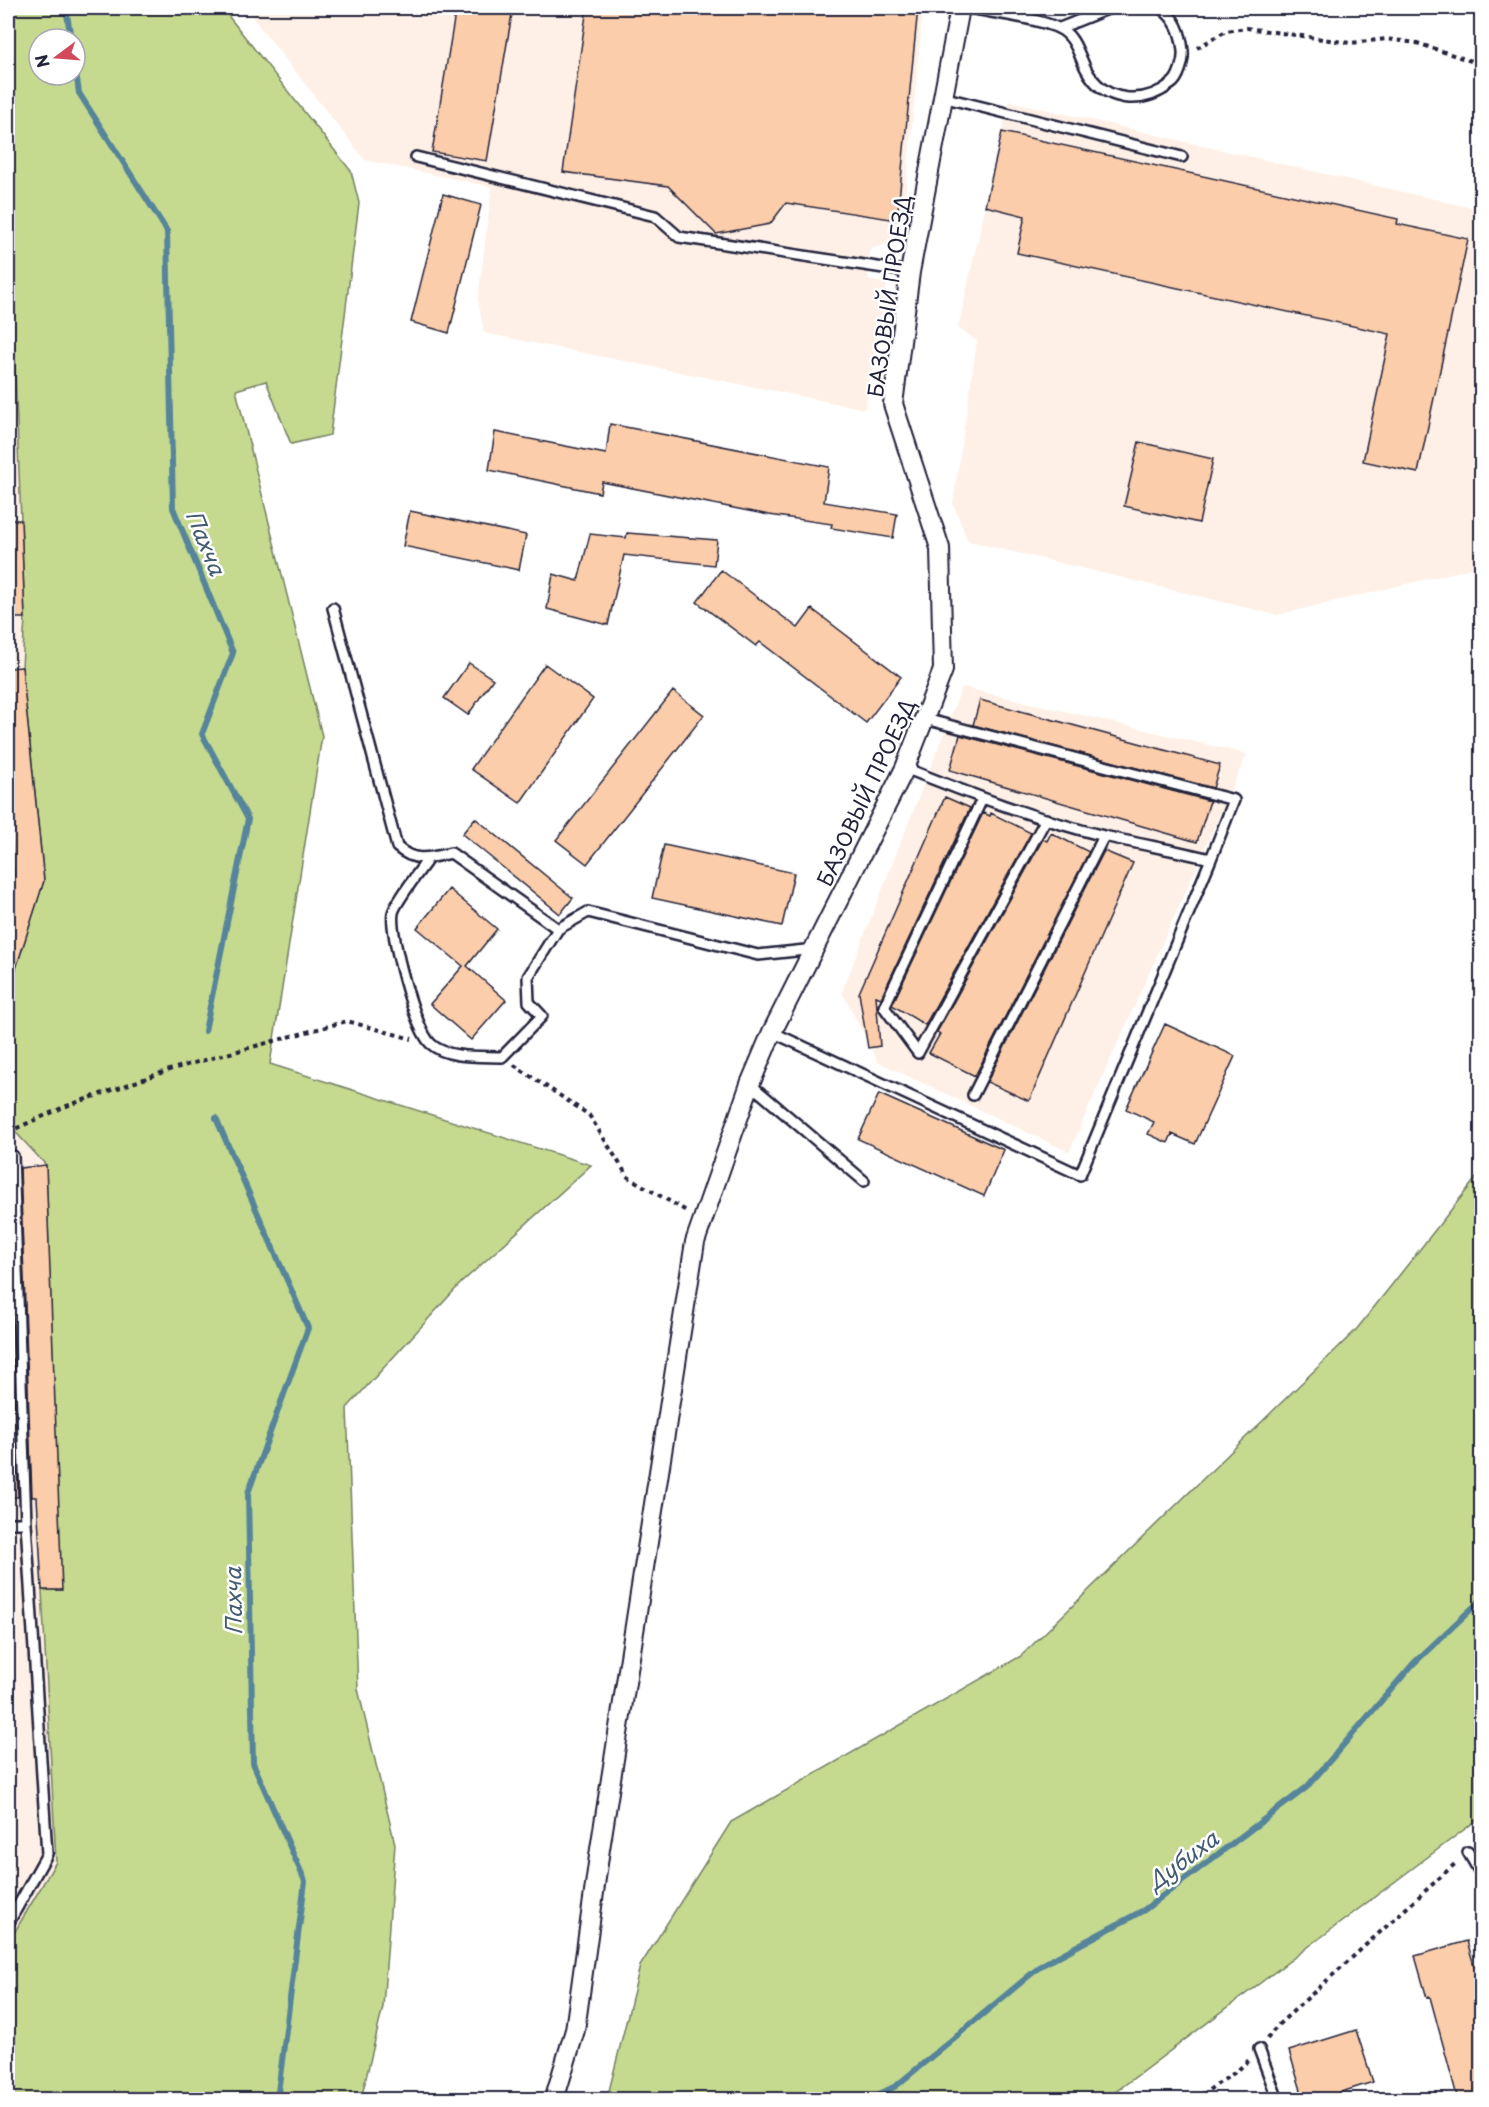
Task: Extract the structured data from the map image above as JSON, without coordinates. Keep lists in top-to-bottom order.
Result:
{
  "streets": {
    "street": ["БАЗОВЫЙ ПРОЕЗД"]
  },
  "water": ["Пахча", "Дубиха"],
  "north": "left"
}
